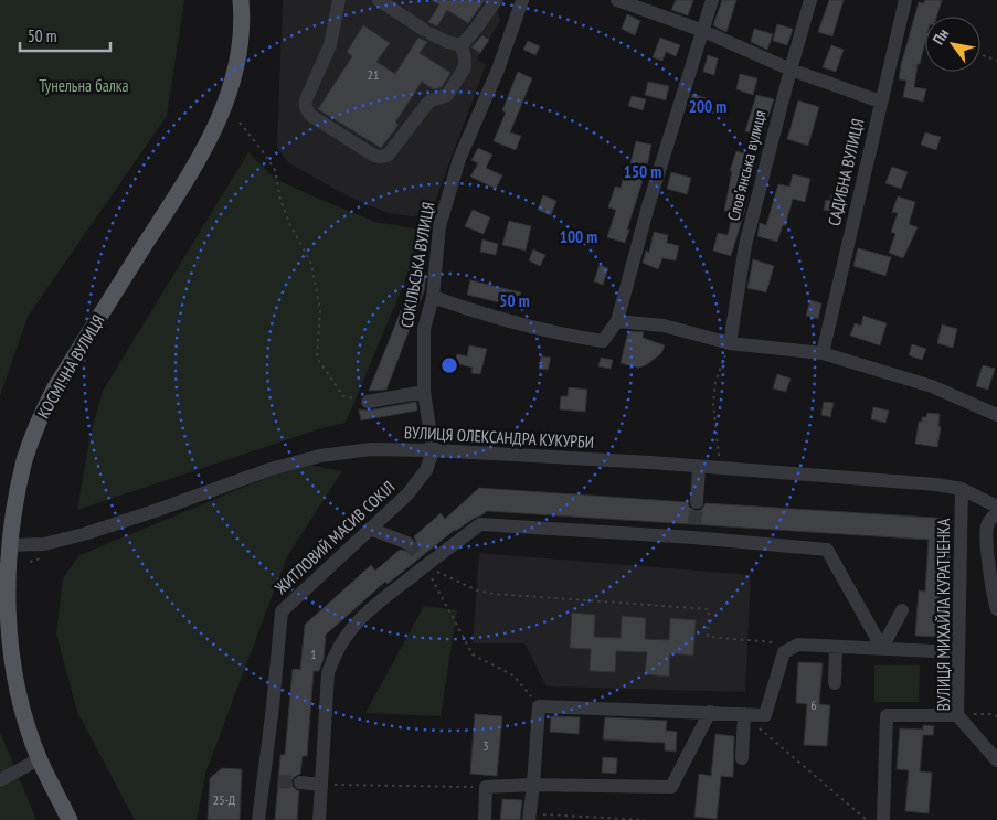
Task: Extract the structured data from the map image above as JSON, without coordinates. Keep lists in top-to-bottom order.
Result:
{
  "streets": {
    "main road": ["КОСМІЧНА ВУЛИЦЯ"],
    "street": [
      "Словʼянська вулиця",
      "САДИБНА ВУЛИЦЯ",
      "СОКІЛЬСЬКА ВУЛИЦЯ",
      "ВУЛИЦЯ ОЛЕКСАНДРА КУКУРБИ",
      "ЖИТЛОВИЙ МАСИВ СОКІЛ",
      "ВУЛИЦЯ МИХАЙЛА КУРАТЧЕНКА"
    ]
  },
  "crossings": [
    ["СОКІЛЬСЬКА ВУЛИЦЯ", "ВУЛИЦЯ ОЛЕКСАНДРА КУКУРБИ"],
    ["СОКІЛЬСЬКА ВУЛИЦЯ", "ЖИТЛОВИЙ МАСИВ СОКІЛ"],
    ["КОСМІЧНА ВУЛИЦЯ", "ВУЛИЦЯ ОЛЕКСАНДРА КУКУРБИ"],
    ["ВУЛИЦЯ ОЛЕКСАНДРА КУКУРБИ", "ЖИТЛОВИЙ МАСИВ СОКІЛ"],
    ["ВУЛИЦЯ ОЛЕКСАНДРА КУКУРБИ", "ВУЛИЦЯ МИХАЙЛА КУРАТЧЕНКА"]
  ],
  "parks": ["Тунельна балка"],
  "house_numbers": [
    "21",
    "1",
    "6",
    "3",
    "25-Д"
  ],
  "scale_bar": "50 m",
  "north": "top left",
  "rings": [
    "200 m",
    "150 m",
    "100 m",
    "50 m"
  ]
}
